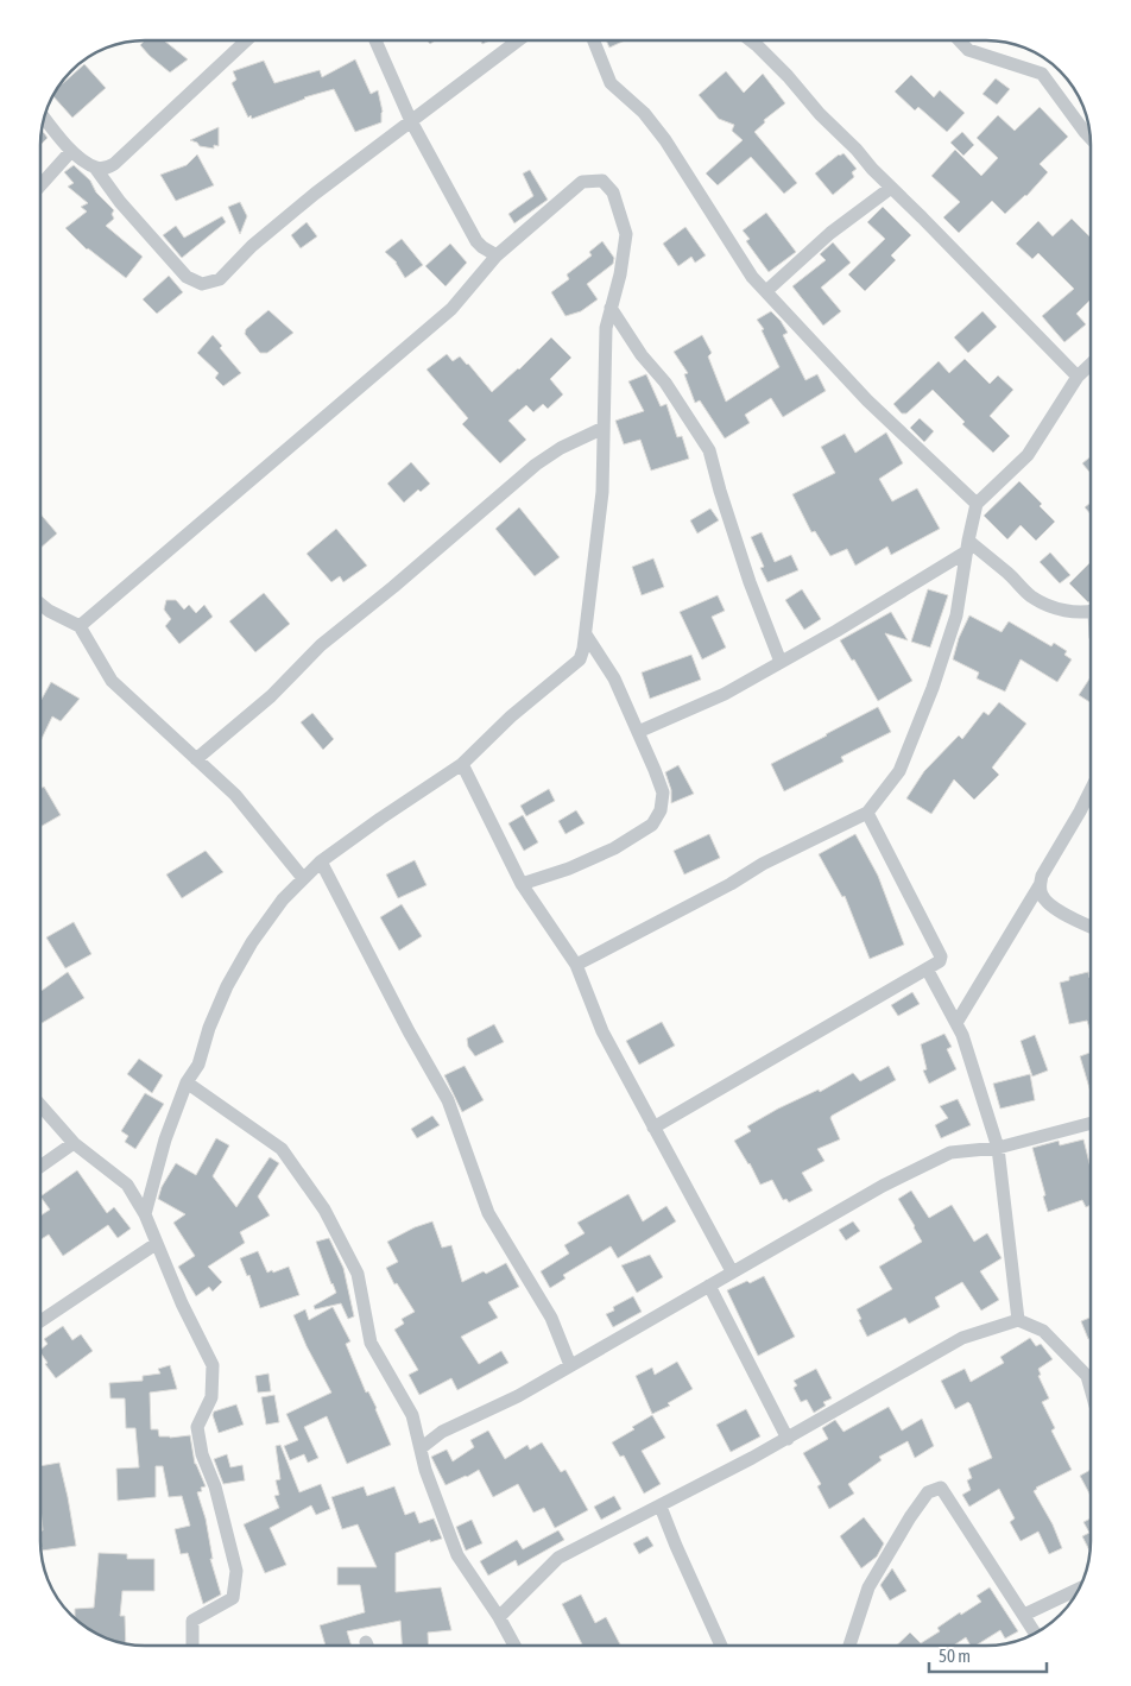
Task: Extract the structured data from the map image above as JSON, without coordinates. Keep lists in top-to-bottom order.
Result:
{
  "scale_bar": "50 m"
}
